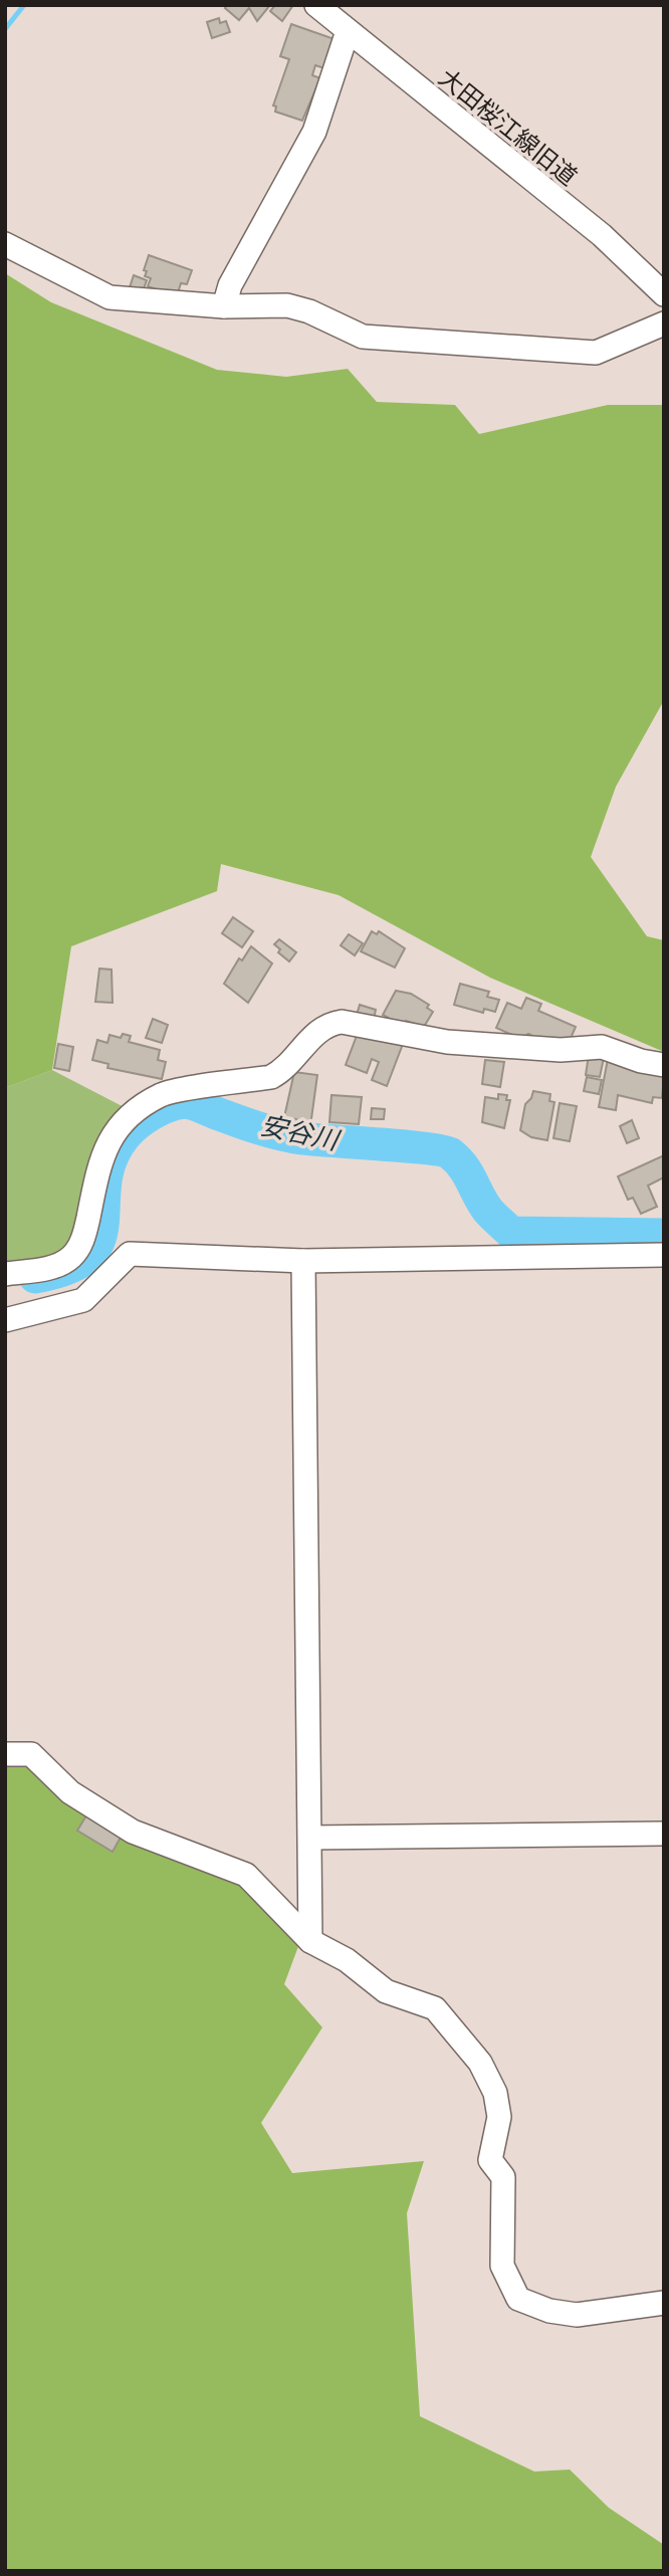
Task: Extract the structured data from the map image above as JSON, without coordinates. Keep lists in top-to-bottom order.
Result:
{
  "streets": {
    "street": ["大田桜江線旧道"]
  },
  "water": ["安谷川"]
}
